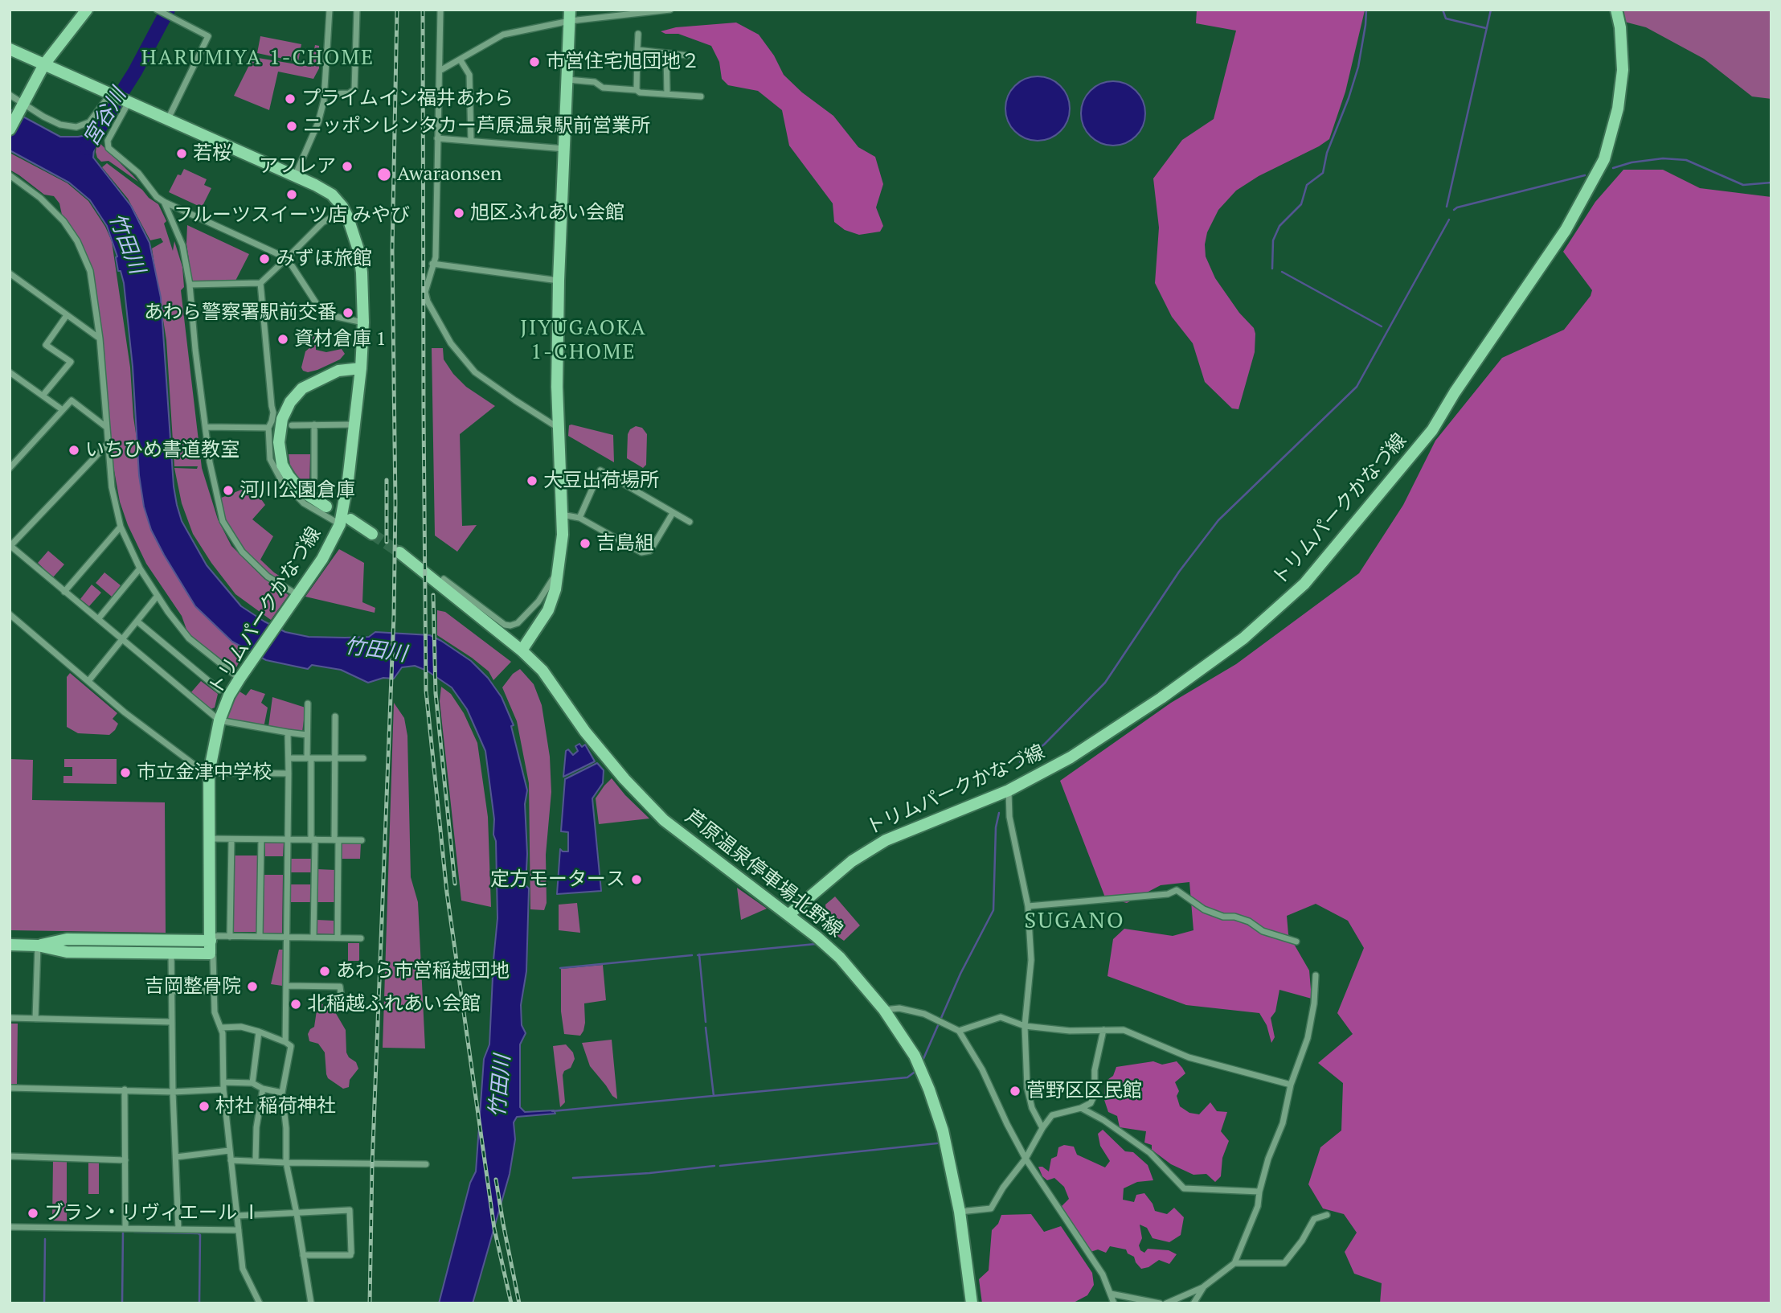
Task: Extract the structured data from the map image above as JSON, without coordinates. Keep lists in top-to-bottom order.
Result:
{
  "streets": {
    "main road": ["トリムパークかなづ線", "芦原温泉停車場北野線"]
  },
  "crossings": [
    ["トリムパークかなづ線", "芦原温泉停車場北野線"]
  ],
  "districts": ["HARUMIYA 1-CHOME", "JIYUGAOKA 1-CHOME", "SUGANO"],
  "water": ["宮谷川", "竹田川"],
  "places": [
    "市営住宅旭団地２",
    "プライムイン福井あわら",
    "ニッポンレンタカー芦原温泉駅前営業所",
    "若桜",
    "アフレア",
    "Awaraonsen",
    "フルーツスイーツ店 みやび",
    "旭区ふれあい会館",
    "みずほ旅館",
    "あわら警察署駅前交番",
    "資材倉庫 1",
    "いちひめ書道教室",
    "大豆出荷場所",
    "河川公園倉庫",
    "吉島組",
    "市立金津中学校",
    "定方モータース",
    "あわら市営稲越団地",
    "吉岡整骨院",
    "北稲越ふれあい会館",
    "菅野区区民館",
    "村社 稲荷神社",
    "ブラン・リヴィエール Ⅰ"
  ]
}
